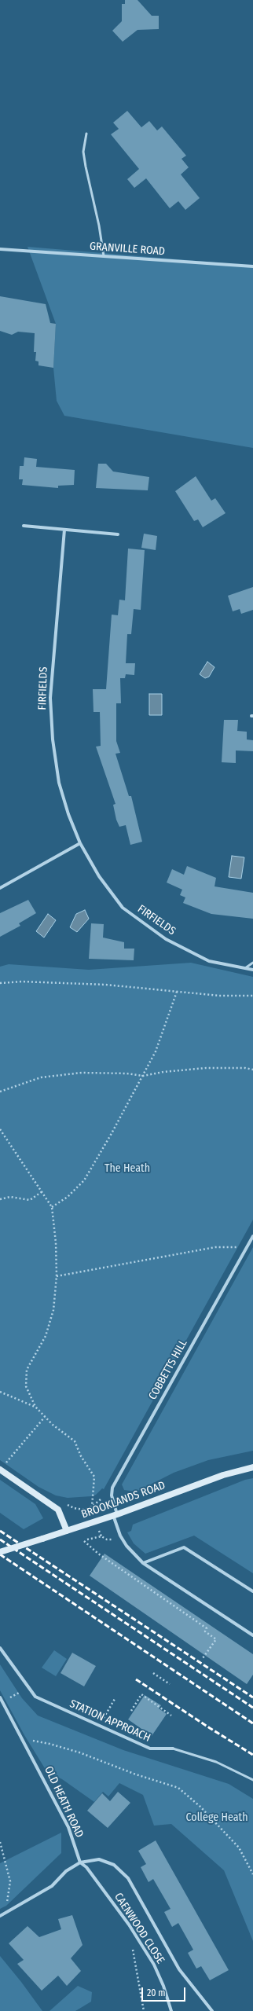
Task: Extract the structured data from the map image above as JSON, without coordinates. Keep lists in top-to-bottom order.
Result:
{
  "streets": {
    "main road": ["BROOKLANDS ROAD"],
    "street": [
      "GRANVILLE ROAD",
      "FIRFIELDS",
      "COBBETTS HILL",
      "STATION APPROACH",
      "OLD HEATH ROAD",
      "CAENWOOD CLOSE"
    ]
  },
  "crossings": [
    ["COBBETTS HILL", "BROOKLANDS ROAD"],
    ["OLD HEATH ROAD", "CAENWOOD CLOSE"]
  ],
  "parks": ["The Heath", "College Heath"],
  "scale_bar": "20 m"
}
